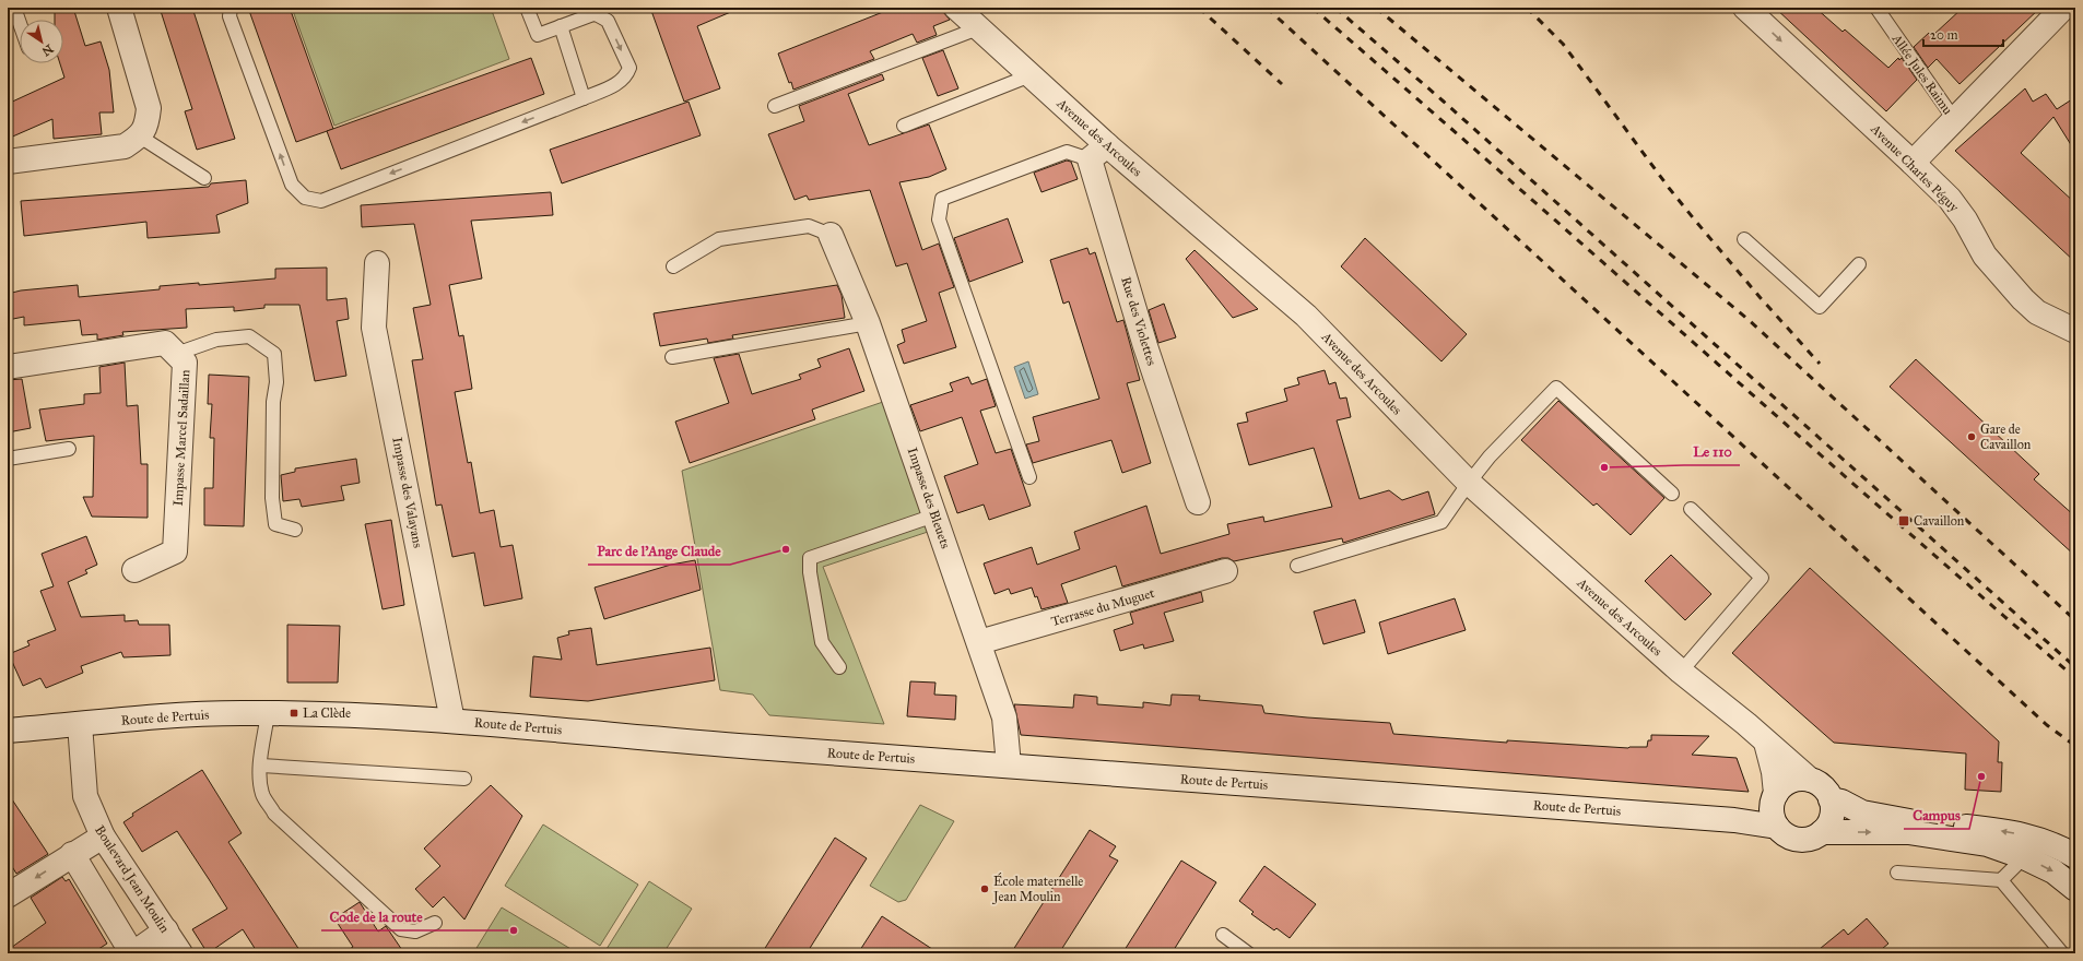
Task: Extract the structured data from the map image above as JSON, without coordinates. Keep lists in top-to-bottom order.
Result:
{
  "streets": {
    "street": [
      "Avenue des Arcoules",
      "Avenue Charles Péguy",
      "Rue des Violettes",
      "Impasse Marcel Sadaillan",
      "Impasse des Valayans",
      "Impasse des Bleuets",
      "Terrasse du Muguet",
      "Route de Pertuis",
      "Boulevard Jean Moulin"
    ],
    "lane": ["Allée Jules Raimu"]
  },
  "crossings": [
    ["Avenue des Arcoules", "Rue des Violettes"],
    ["Avenue des Arcoules", "Route de Pertuis"],
    ["Impasse des Valayans", "Route de Pertuis"],
    ["Impasse des Bleuets", "Terrasse du Muguet"],
    ["Impasse des Bleuets", "Route de Pertuis"],
    ["Route de Pertuis", "Boulevard Jean Moulin"]
  ],
  "one_way": ["Avenue Charles Péguy"],
  "places": {
    "other": [
      "Gare de Cavaillon",
      "Le 110",
      "Parc de l'Ange Claude",
      "Campus",
      "École maternelle Jean Moulin",
      "Code de la route"
    ],
    "transit": ["Cavaillon", "La Clède"]
  },
  "scale_bar": "20 m",
  "north": "bottom right"
}
